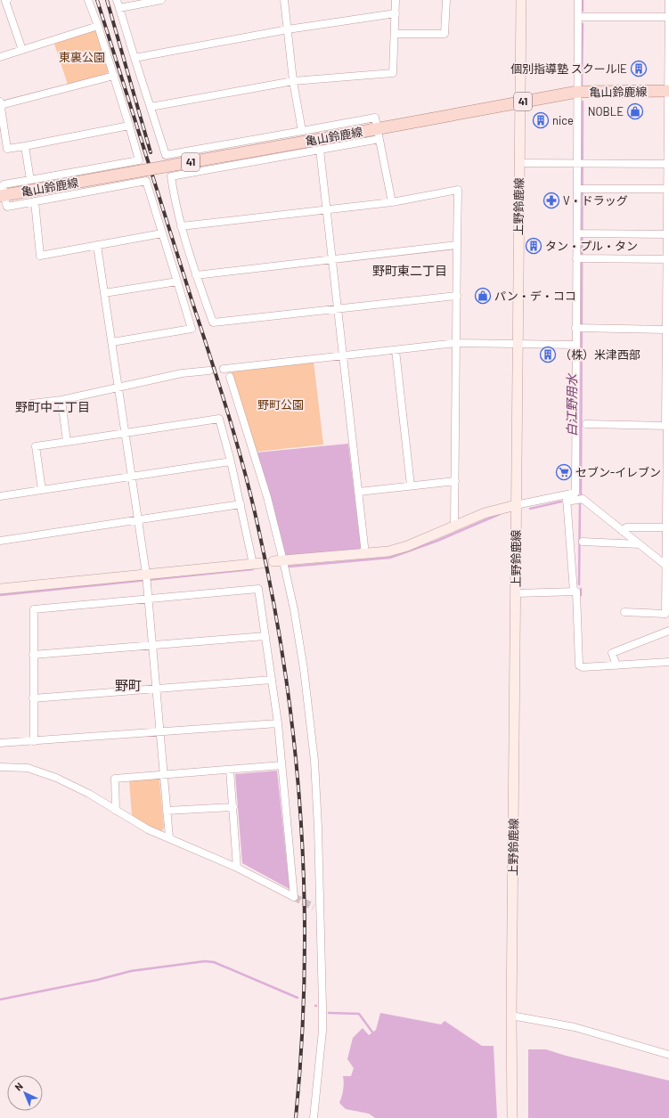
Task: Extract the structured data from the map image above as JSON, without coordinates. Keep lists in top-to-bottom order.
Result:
{
  "streets": {
    "main road": ["亀山鈴鹿線", "41", "上野鈴鹿線"]
  },
  "crossings": [
    ["亀山鈴鹿線", "上野鈴鹿線"]
  ],
  "districts": ["野町東二丁目", "野町中二丁目", "野町"],
  "water": ["白江野用水"],
  "parks": ["東裏公園", "野町公園"],
  "places": {
    "building": [
      "個別指導塾 スクールIE",
      "nice",
      "タン・プル・タン",
      "（株）米津西部"
    ],
    "shop": ["NOBLE", "パン・デ・ココ"],
    "pharmacy": ["V・ドラッグ"],
    "supermarket": ["セブン-イレブン"]
  },
  "north": "top left"
}
